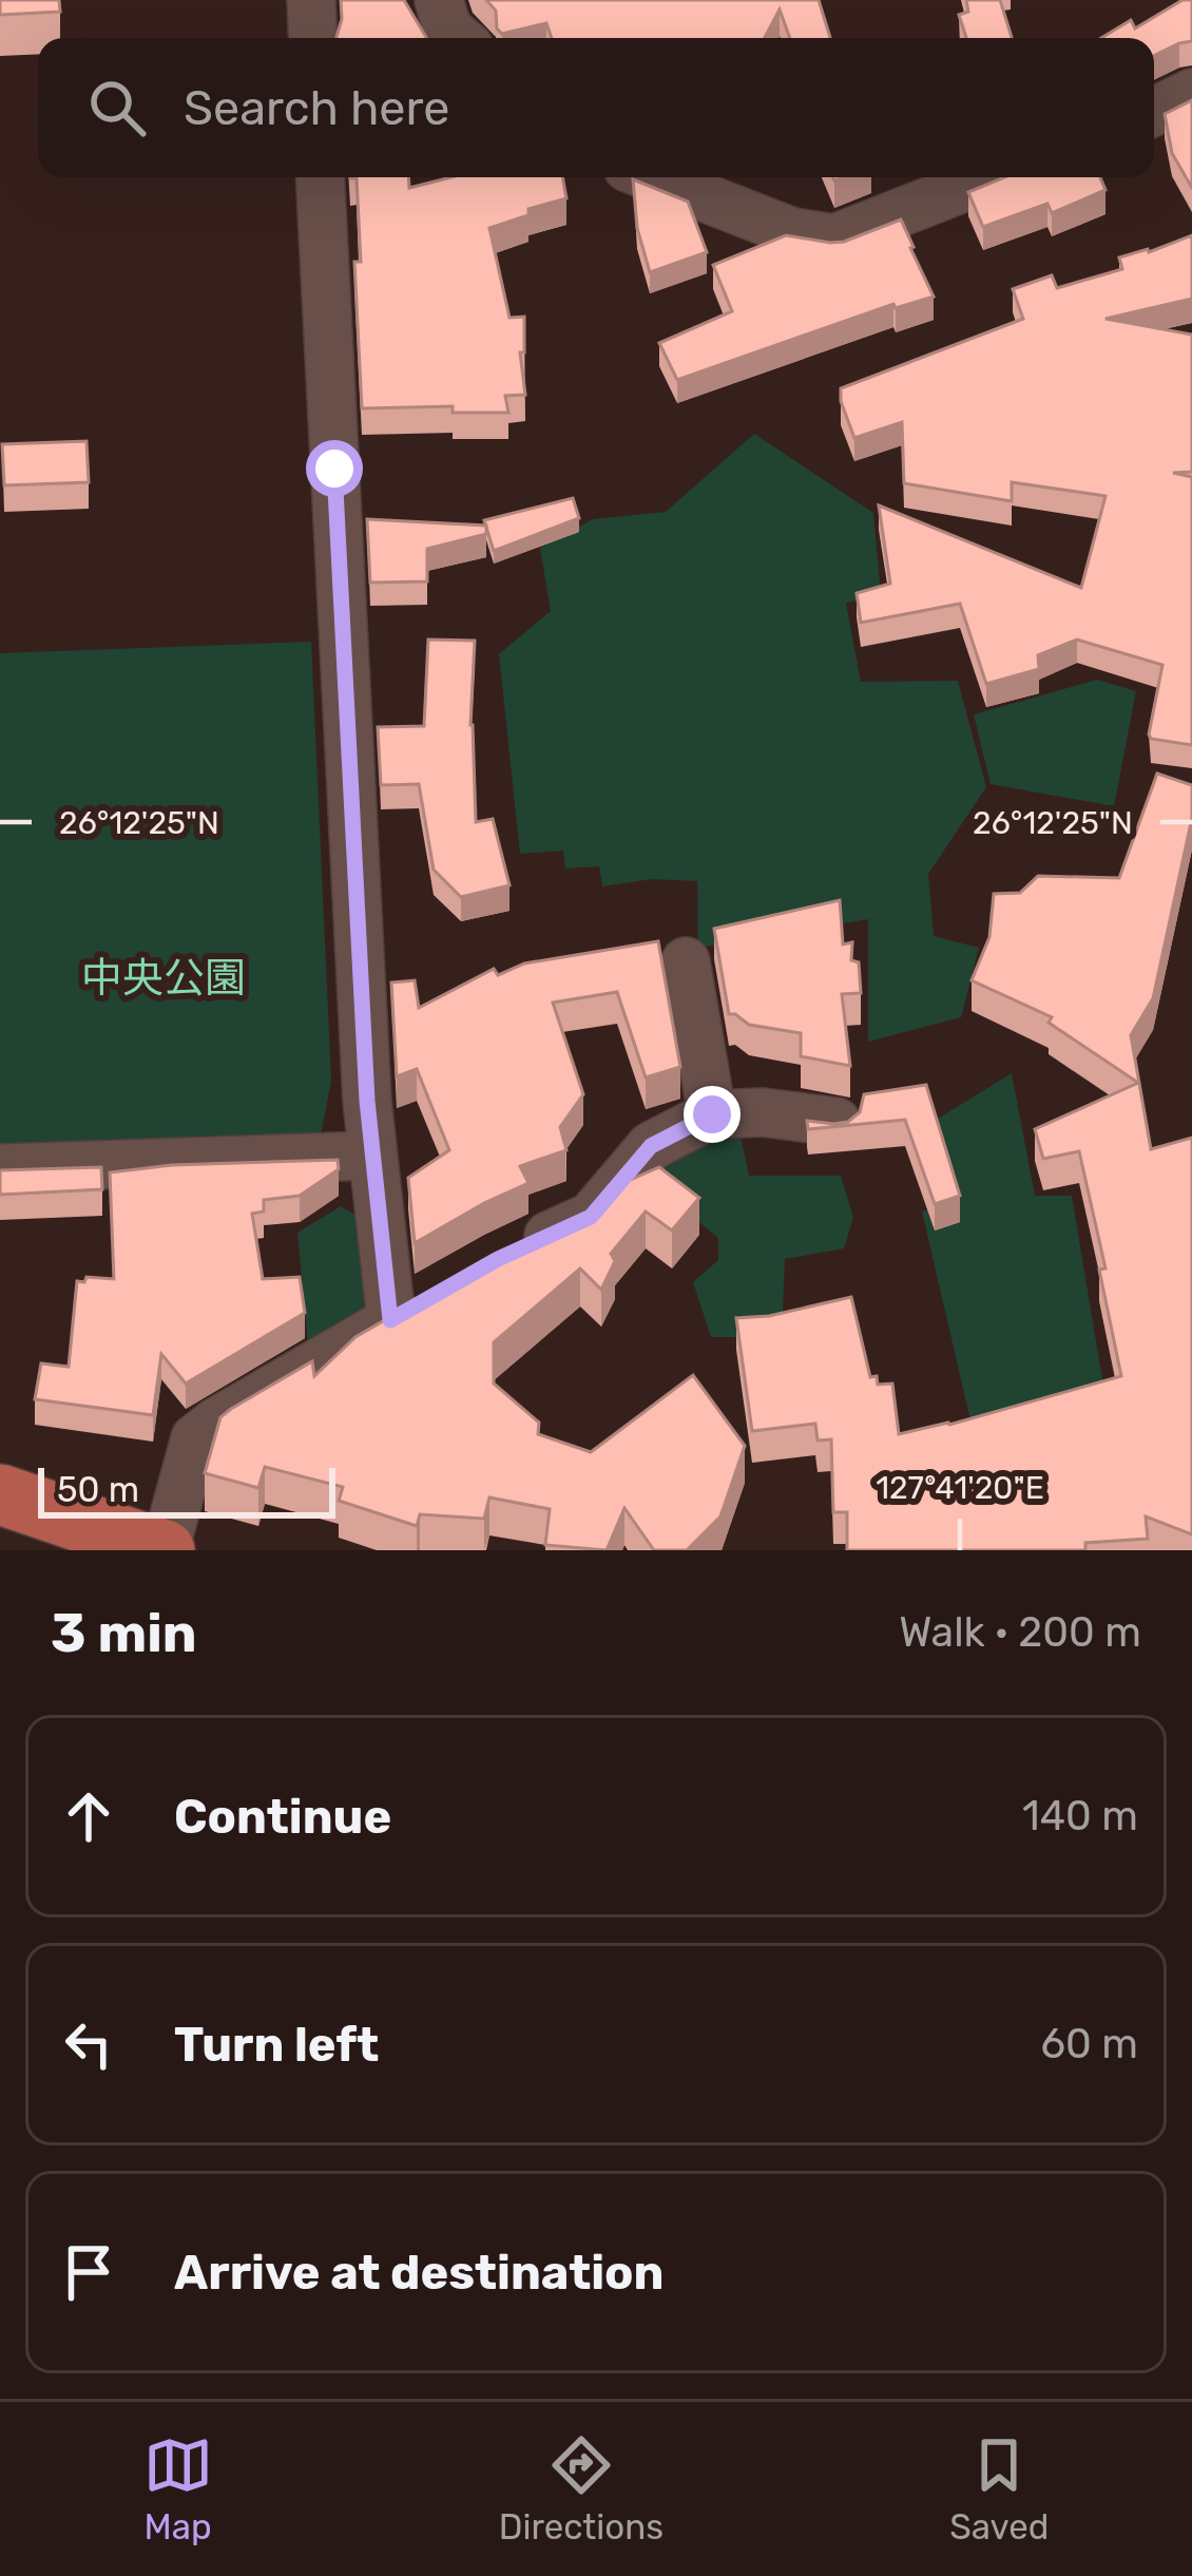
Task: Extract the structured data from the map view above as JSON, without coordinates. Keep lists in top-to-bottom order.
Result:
{
  "parks": ["中央公園"],
  "scale_bar": "50 m",
  "page": {
    "search": "Search here",
    "scale": "50 m",
    "heading": ["3 min", "Walk · 200 m"],
    "list": [
      ["Continue", "140 m"],
      ["Turn left", "60 m"],
      "Arrive at destination"
    ],
    "nav": ["Map", "Directions", "Saved"]
  },
  "coordinates": ["26°12'25\"N", "127°41'20\"E"]
}
